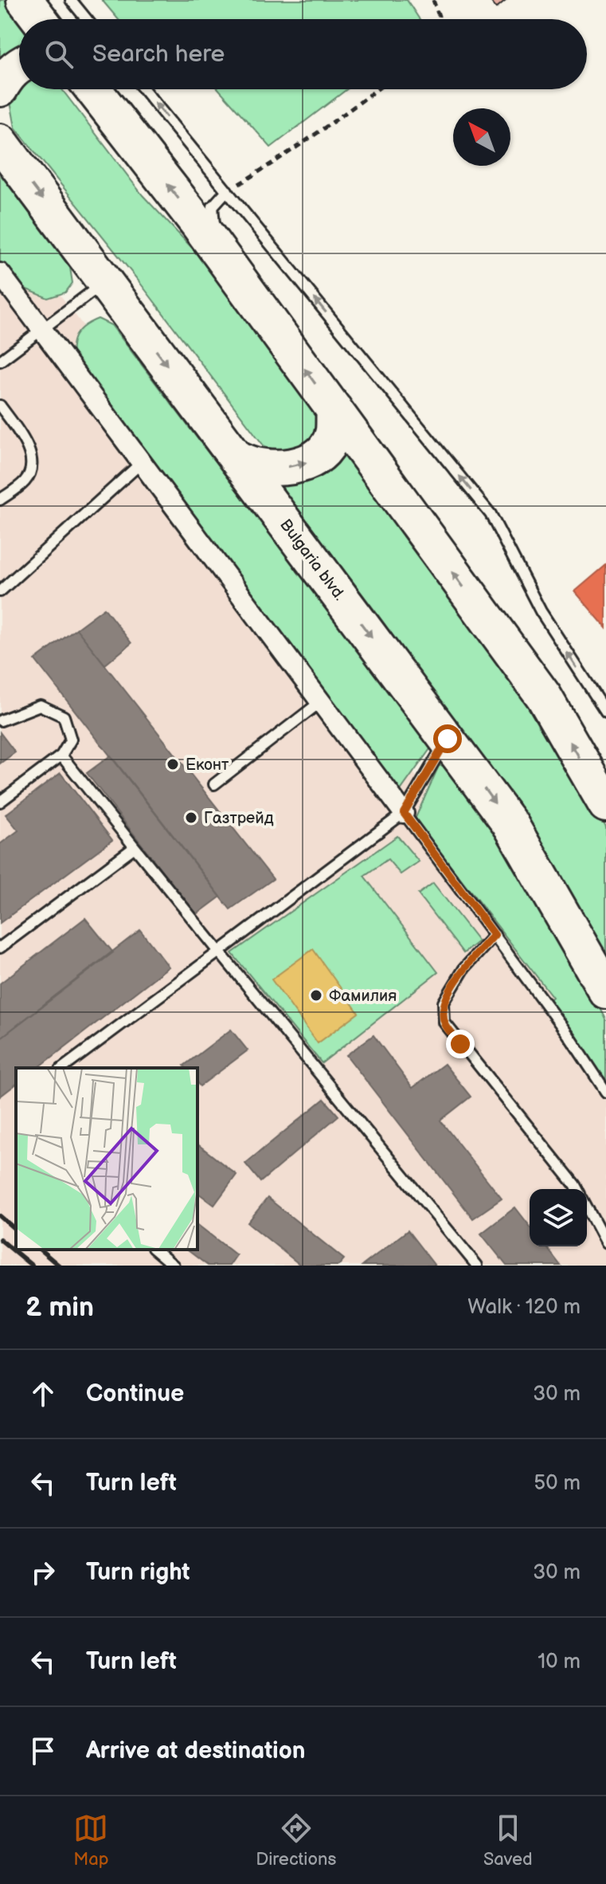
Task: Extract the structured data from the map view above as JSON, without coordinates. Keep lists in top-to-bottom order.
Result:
{
  "streets": {
    "highway": ["Bulgaria blvd."]
  },
  "places": ["Еконт", "Газтрейд", "Фамилия"],
  "north": "top left",
  "page": {
    "search": "Search here",
    "heading": ["2 min", "Walk · 120 m"],
    "list": [
      ["Continue", "30 m"],
      ["Turn left", "50 m"],
      ["Turn right", "30 m"],
      ["Turn left", "10 m"],
      "Arrive at destination"
    ],
    "nav": ["Map", "Directions", "Saved"]
  }
}
